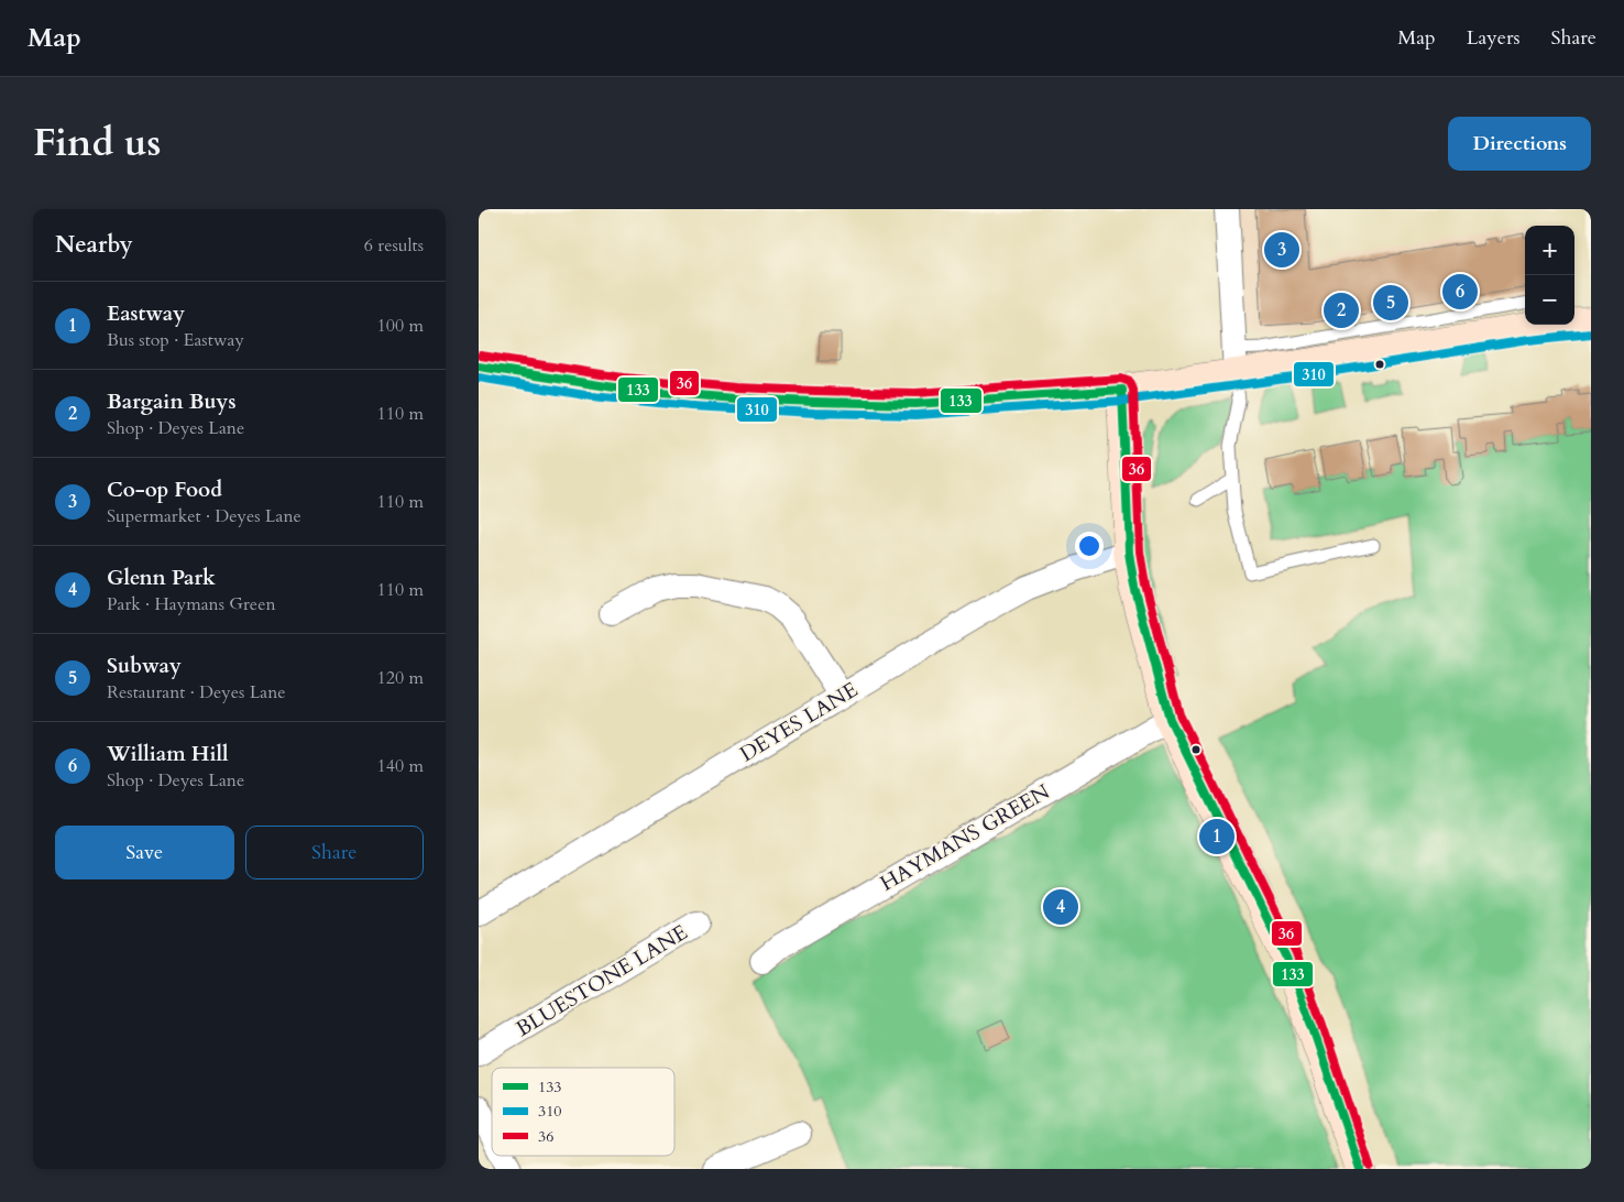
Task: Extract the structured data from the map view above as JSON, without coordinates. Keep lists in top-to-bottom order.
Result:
{
  "streets": {
    "street": ["DEYES LANE", "HAYMANS GREEN", "BLUESTONE LANE"]
  },
  "lines": ["transit line 310", "transit line 36", "transit line 133"],
  "legend": ["133", "310", "36"],
  "page": {
    "header": "Map",
    "nav": ["Map", "Layers", "Share"],
    "title": "Find us",
    "buttons": [
      "Directions",
      ["Save", "Share"]
    ],
    "heading": ["Nearby", "6 results"],
    "map_buttons": ["+", "−"],
    "pins": [
      "3",
      "6",
      "5",
      "2",
      "1",
      "4"
    ],
    "list": [
      {
        "mark": "1",
        "name": "Eastway",
        "note": "Bus stop · Eastway",
        "value": "100 m"
      },
      {
        "mark": "2",
        "name": "Bargain Buys",
        "note": "Shop · Deyes Lane",
        "value": "110 m"
      },
      {
        "mark": "3",
        "name": "Co-op Food",
        "note": "Supermarket · Deyes Lane",
        "value": "110 m"
      },
      {
        "mark": "4",
        "name": "Glenn Park",
        "note": "Park · Haymans Green",
        "value": "110 m"
      },
      {
        "mark": "5",
        "name": "Subway",
        "note": "Restaurant · Deyes Lane",
        "value": "120 m"
      },
      {
        "mark": "6",
        "name": "William Hill",
        "note": "Shop · Deyes Lane",
        "value": "140 m"
      }
    ]
  }
}
